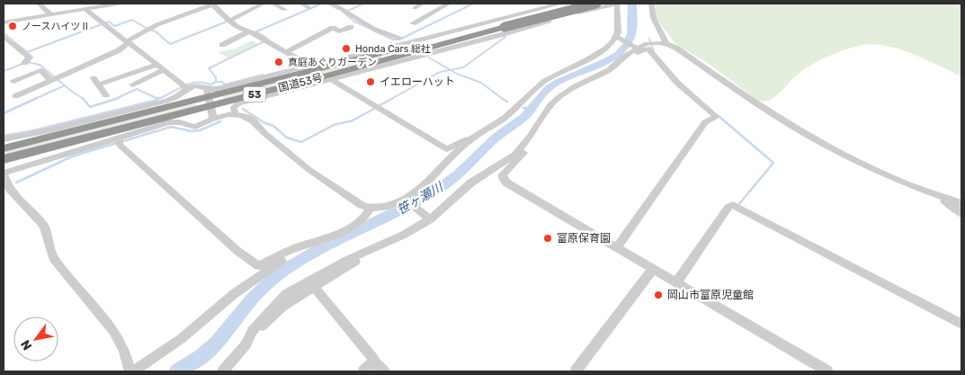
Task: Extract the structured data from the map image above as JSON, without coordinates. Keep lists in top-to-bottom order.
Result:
{
  "streets": {
    "highway": ["国道53号", "53"]
  },
  "water": ["笹ヶ瀬川"],
  "places": [
    "ノースハイツⅡ",
    "Honda Cars 総社",
    "真庭あぐりガーデン",
    "イエローハット",
    "富原保育園",
    "岡山市富原児童館"
  ],
  "north": "bottom left"
}
